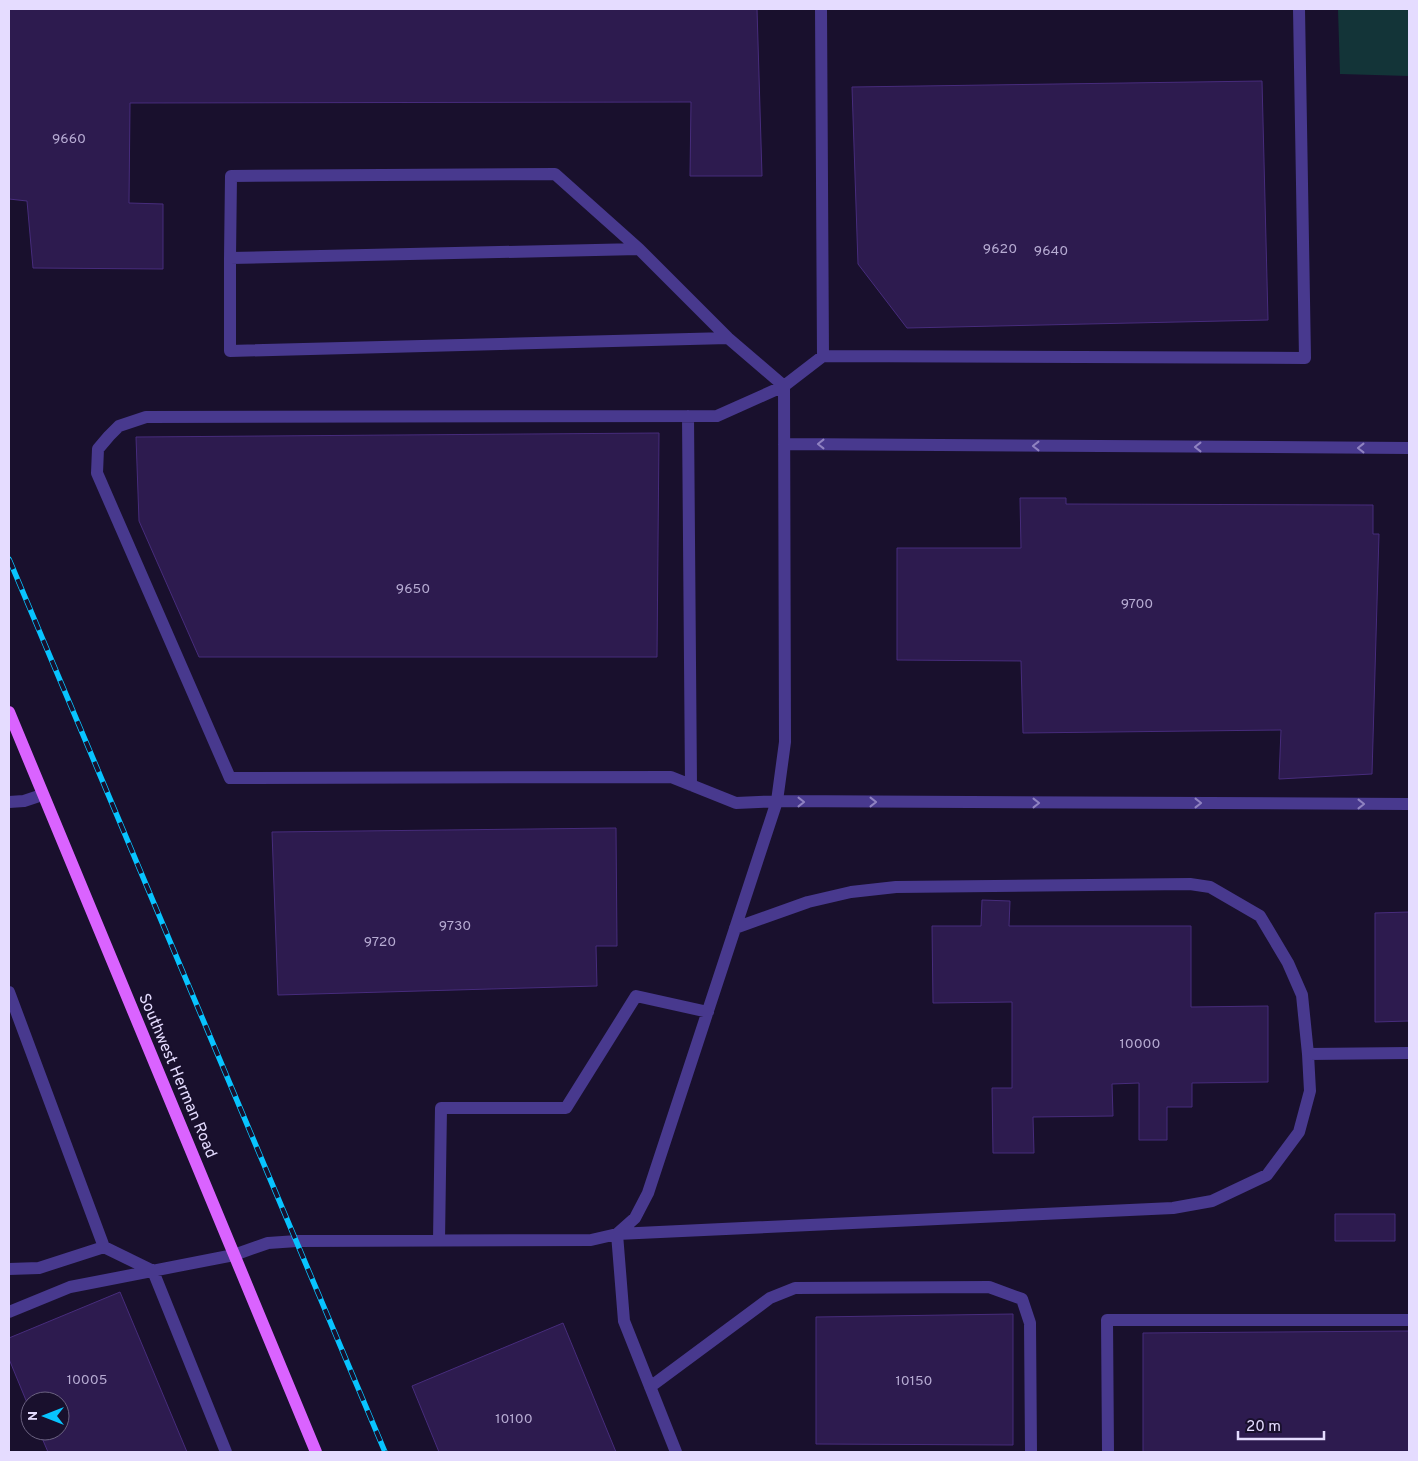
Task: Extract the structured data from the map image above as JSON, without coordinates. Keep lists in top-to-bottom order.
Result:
{
  "streets": {
    "main road": ["Southwest Herman Road"]
  },
  "house_numbers": [
    "9660",
    "9620",
    "9640",
    "9650",
    "9700",
    "9730",
    "9720",
    "10000",
    "10005",
    "10150",
    "10100"
  ],
  "scale_bar": "20 m",
  "north": "left"
}
